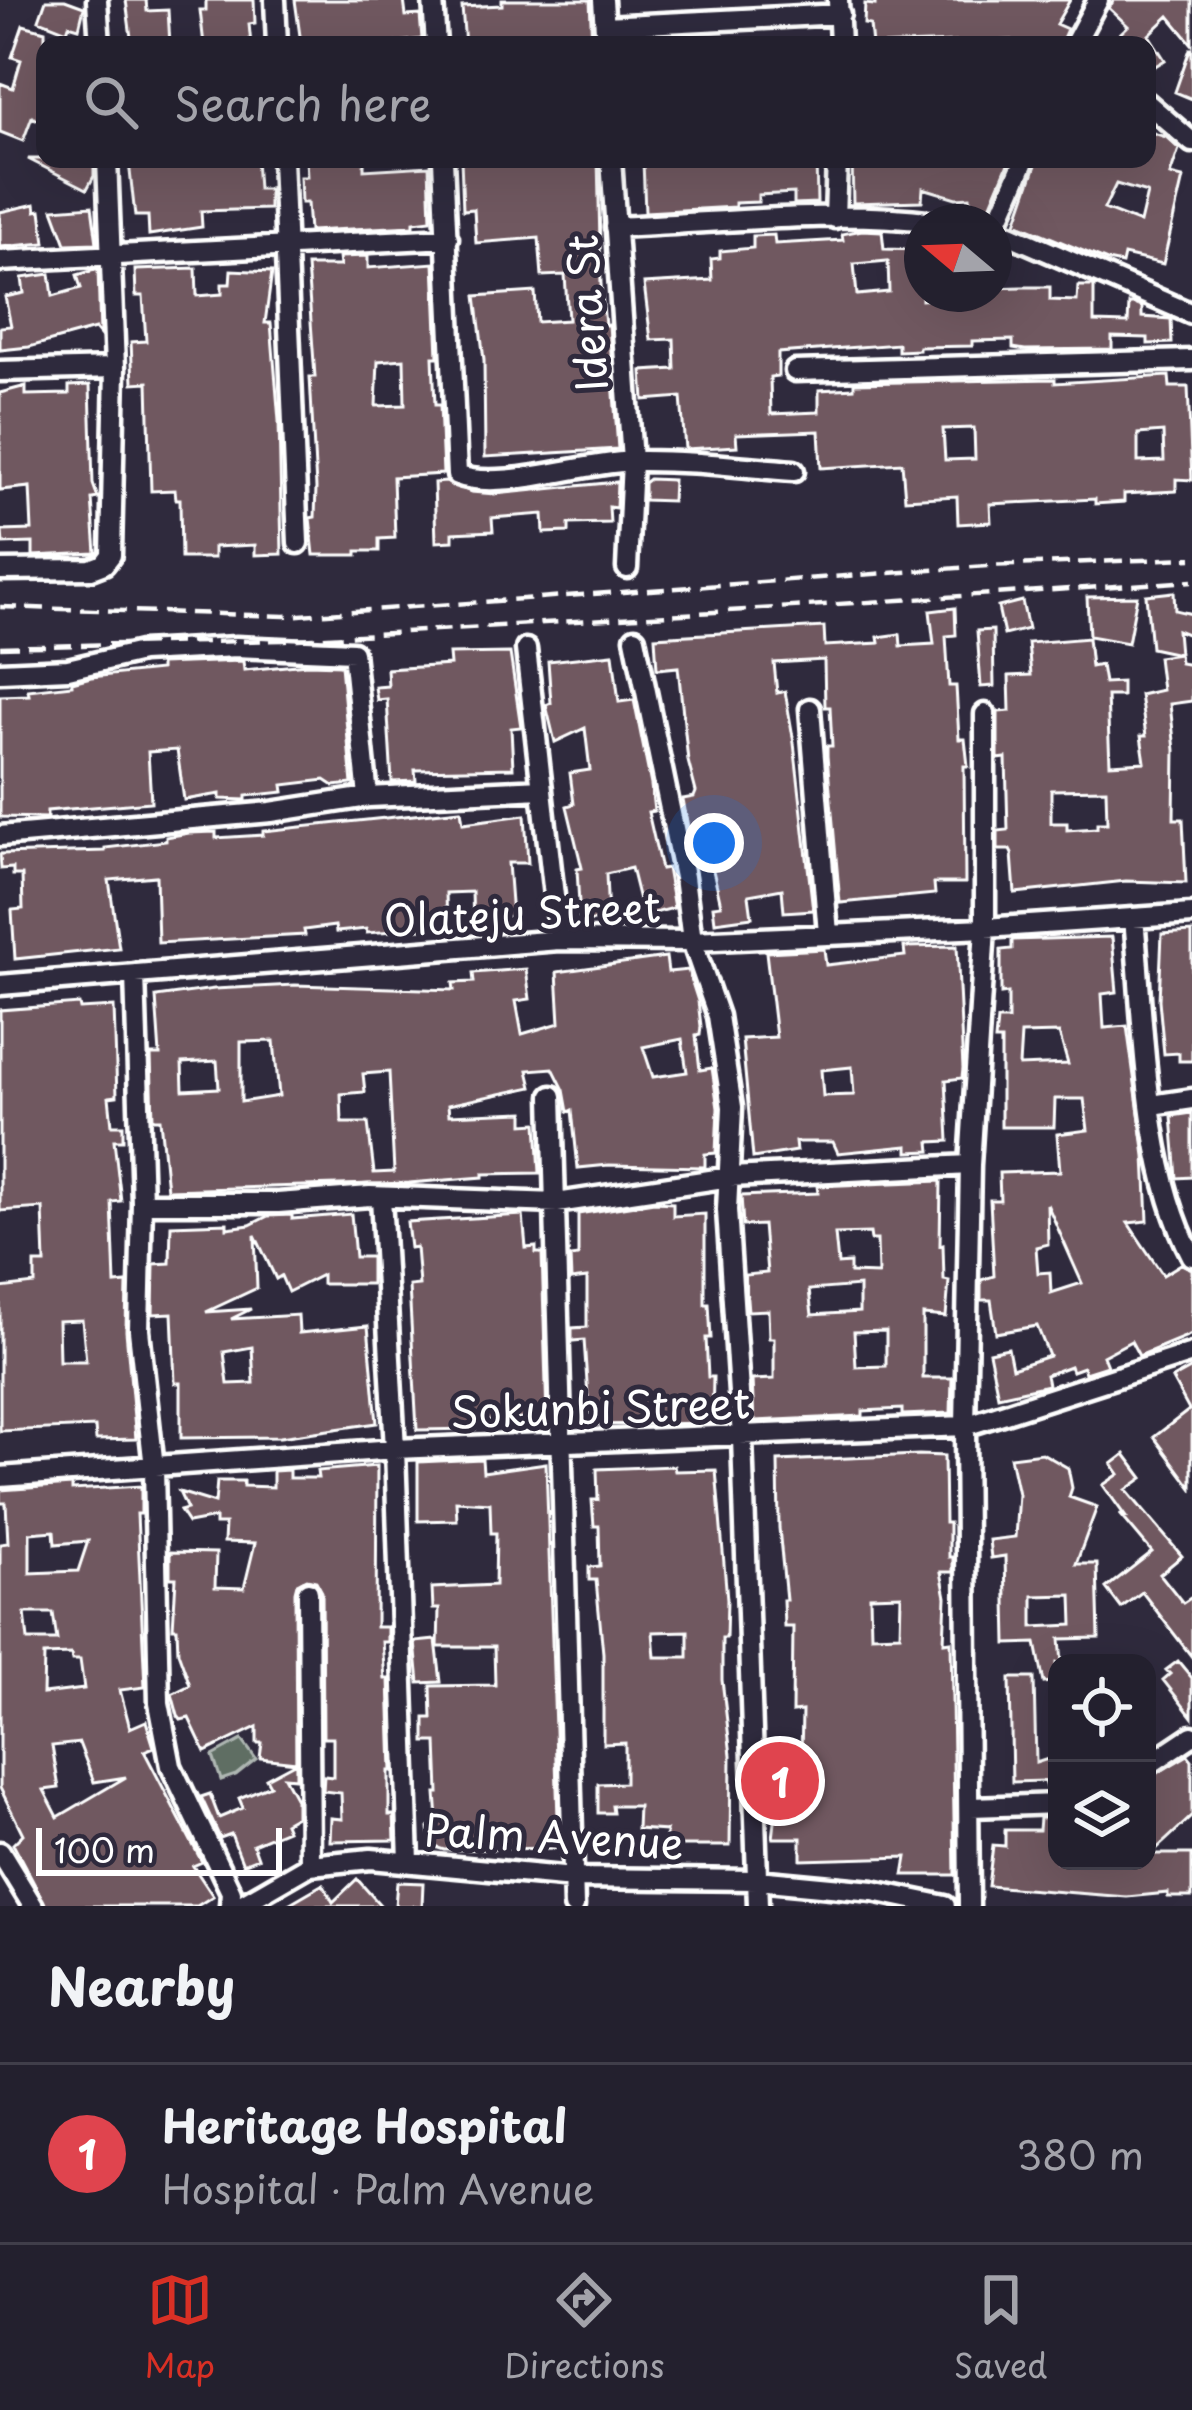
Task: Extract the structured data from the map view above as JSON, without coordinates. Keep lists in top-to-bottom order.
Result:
{
  "streets": {
    "street": [
      "Idera St",
      "Olateju Street",
      "Sokunbi Street",
      "Palm Avenue"
    ]
  },
  "scale_bar": "100 m",
  "north": "left",
  "page": {
    "search": "Search here",
    "pins": "1",
    "scale": "100 m",
    "heading": "Nearby",
    "list": [
      {
        "mark": "1",
        "name": "Heritage Hospital",
        "note": "Hospital · Palm Avenue",
        "value": "380 m"
      }
    ],
    "nav": ["Map", "Directions", "Saved"]
  }
}
